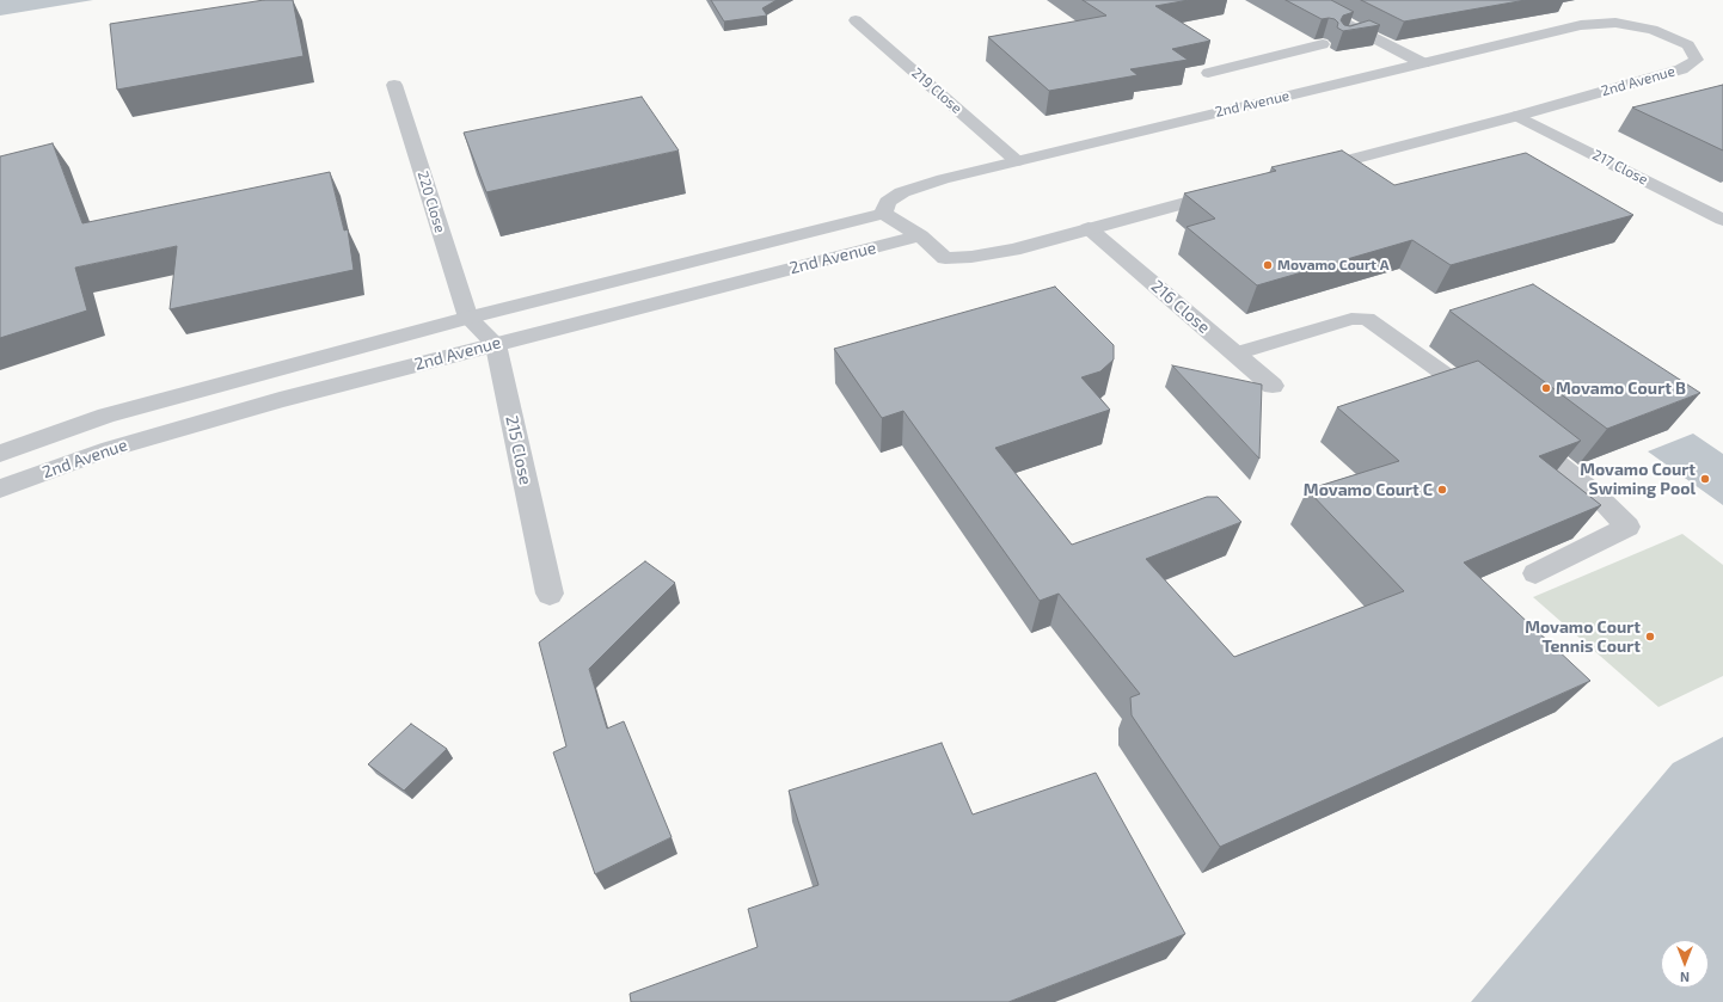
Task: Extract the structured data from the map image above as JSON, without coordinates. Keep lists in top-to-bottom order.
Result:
{
  "streets": {
    "street": [
      "2nd Avenue",
      "219 Close",
      "217 Close",
      "220 Close",
      "216 Close",
      "215 Close"
    ]
  },
  "crossings": [
    ["2nd Avenue", "219 Close"],
    ["2nd Avenue", "217 Close"],
    ["2nd Avenue", "220 Close"],
    ["2nd Avenue", "215 Close"]
  ],
  "places": [
    "Movamo Court A",
    "Movamo Court B",
    "Movamo Court Swiming Pool",
    "Movamo Court C",
    "Movamo Court Tennis Court"
  ],
  "north": "bottom"
}
